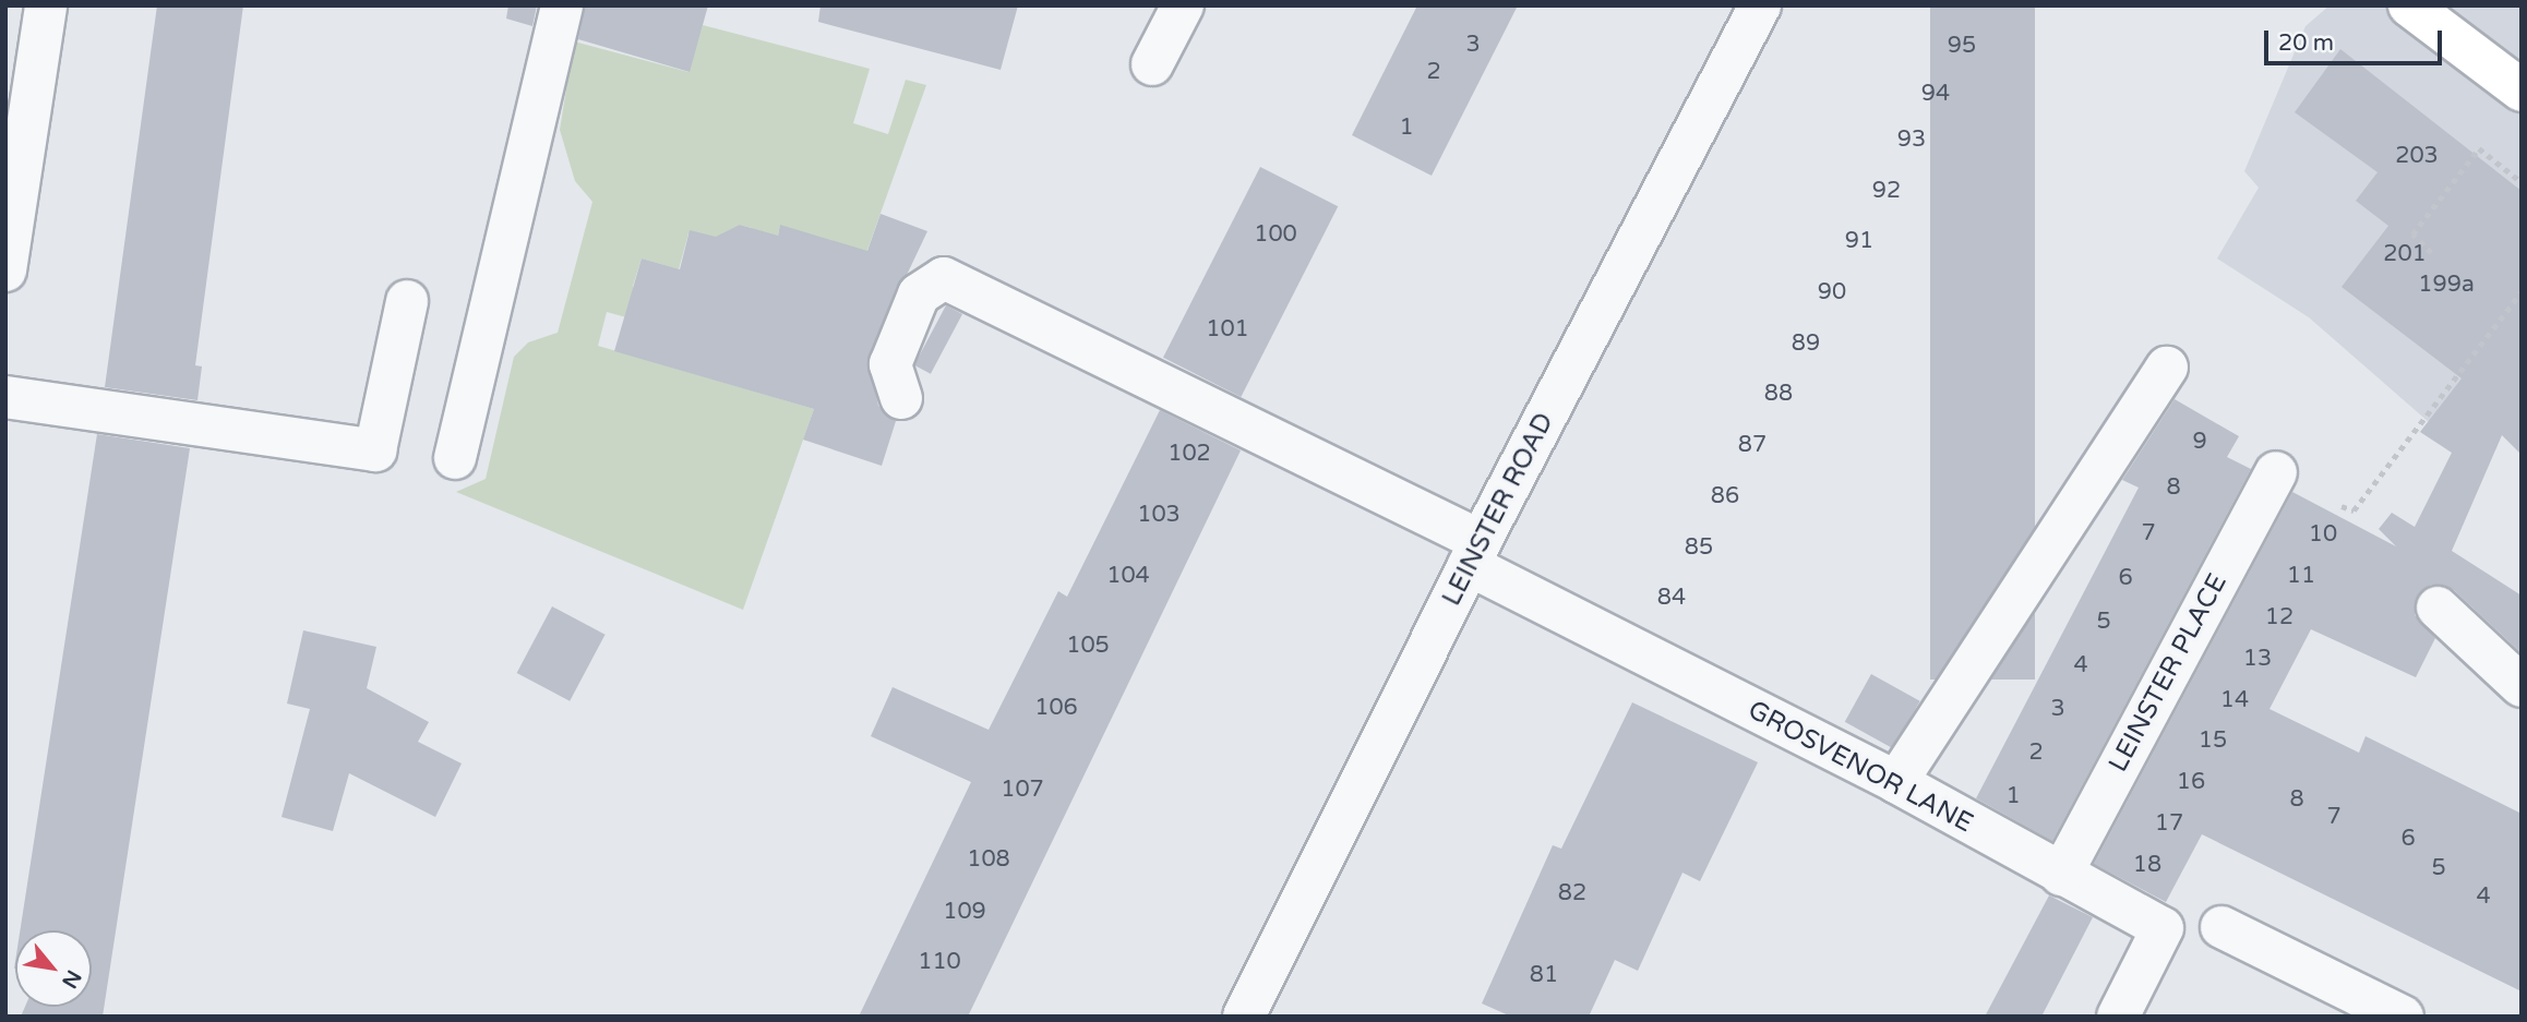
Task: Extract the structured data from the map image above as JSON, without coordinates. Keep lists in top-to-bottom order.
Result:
{
  "streets": {
    "street": ["LEINSTER ROAD", "LEINSTER PLACE", "GROSVENOR LANE"]
  },
  "crossings": [
    ["LEINSTER ROAD", "GROSVENOR LANE"],
    ["LEINSTER PLACE", "GROSVENOR LANE"]
  ],
  "house_numbers": [
    "3",
    "95",
    "2",
    "94",
    "1",
    "93",
    "203",
    "92",
    "100",
    "91",
    "201",
    "199a",
    "90",
    "101",
    "89",
    "88",
    "9",
    "87",
    "102",
    "8",
    "86",
    "103",
    "7",
    "10",
    "85",
    "104",
    "11",
    "6",
    "84",
    "12",
    "5",
    "105",
    "13",
    "4",
    "14",
    "106",
    "3",
    "15",
    "2",
    "16",
    "107",
    "1",
    "8",
    "7",
    "17",
    "6",
    "108",
    "18",
    "5",
    "82",
    "4",
    "109",
    "110",
    "81"
  ],
  "scale_bar": "20 m",
  "north": "bottom right"
}
